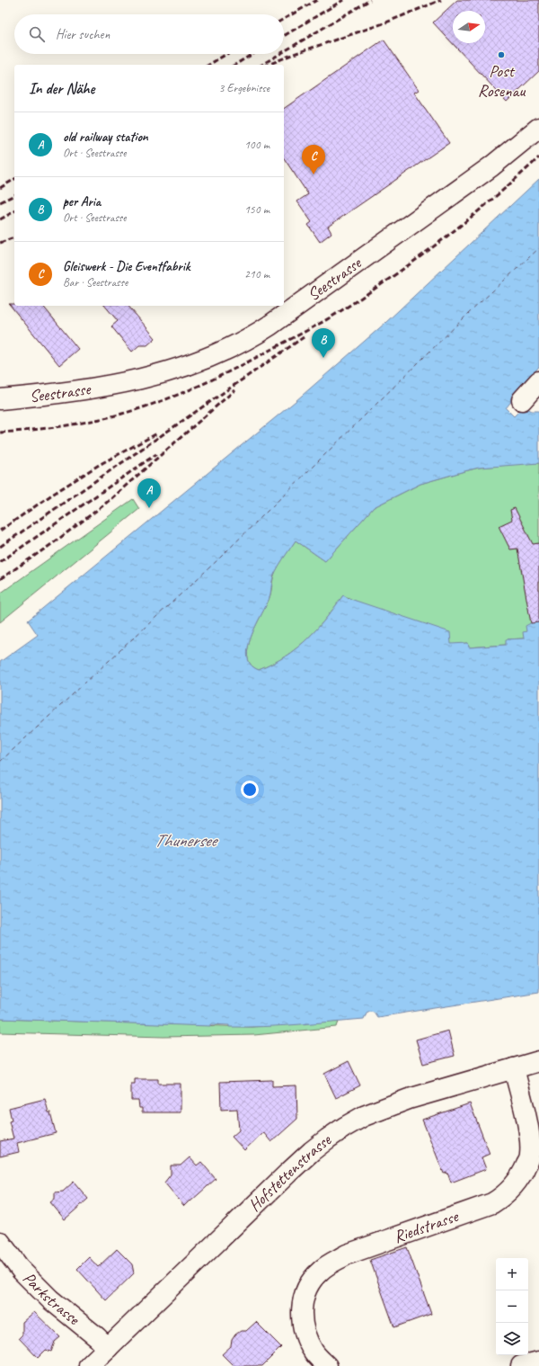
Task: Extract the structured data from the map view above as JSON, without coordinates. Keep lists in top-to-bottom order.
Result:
{
  "streets": {
    "street": [
      "Seestrasse",
      "Hofstettenstrasse",
      "Riedstrasse",
      "Parkstrasse"
    ]
  },
  "crossings": [
    ["Hofstettenstrasse", "Riedstrasse"],
    ["Hofstettenstrasse", "Parkstrasse"]
  ],
  "water": ["Thunersee"],
  "places": ["Post Rosenau"],
  "north": "right",
  "page": {
    "search": "Hier suchen",
    "heading": ["In der Nähe", "3 Ergebnisse"],
    "list": [
      {
        "mark": "A",
        "name": "old railway station",
        "note": "Ort · Seestrasse",
        "value": "100 m"
      },
      {
        "mark": "B",
        "name": "per Aria",
        "note": "Ort · Seestrasse",
        "value": "150 m"
      },
      {
        "mark": "C",
        "name": "Gleiswerk - Die Eventfabrik",
        "note": "Bar · Seestrasse",
        "value": "210 m"
      }
    ],
    "pins": ["C", "B", "A"],
    "map_buttons": ["+", "−"]
  }
}
